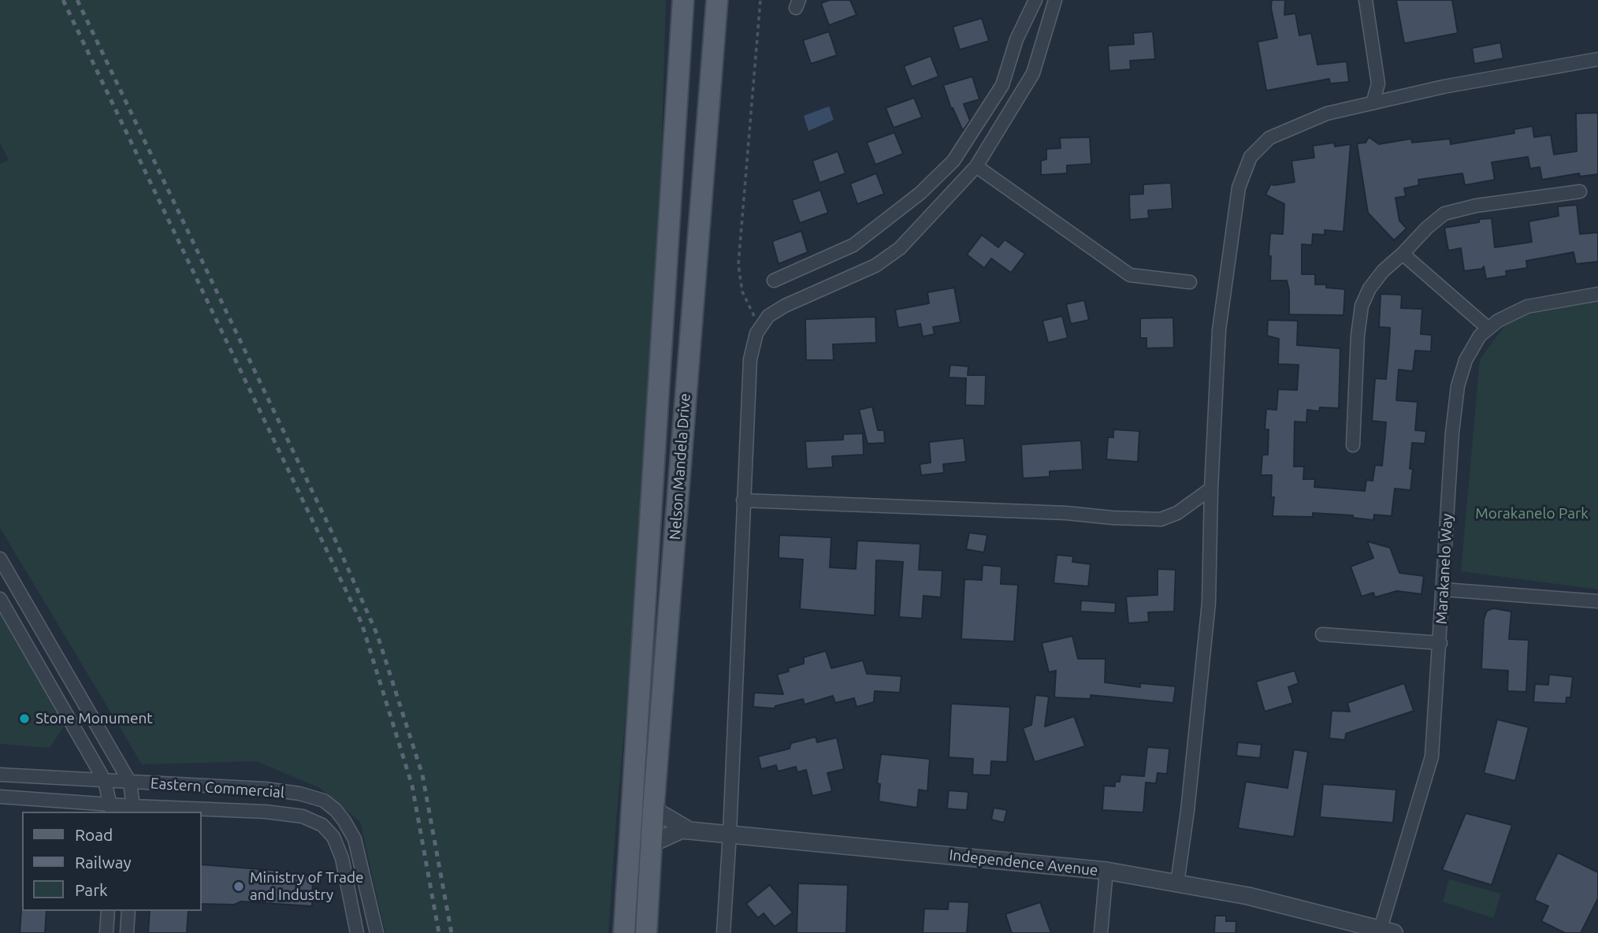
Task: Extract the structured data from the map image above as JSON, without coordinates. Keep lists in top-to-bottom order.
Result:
{
  "streets": {
    "main road": ["Nelson Mandela Drive"],
    "street": ["Marakanelo Way", "Eastern Commercial", "Independence Avenue"]
  },
  "crossings": [
    ["Nelson Mandela Drive", "Independence Avenue"],
    ["Marakanelo Way", "Independence Avenue"]
  ],
  "parks": ["Morakanelo Park"],
  "places": ["Stone Monument", "Ministry of Trade and Industry"],
  "legend": ["Road", "Railway", "Park"]
}
